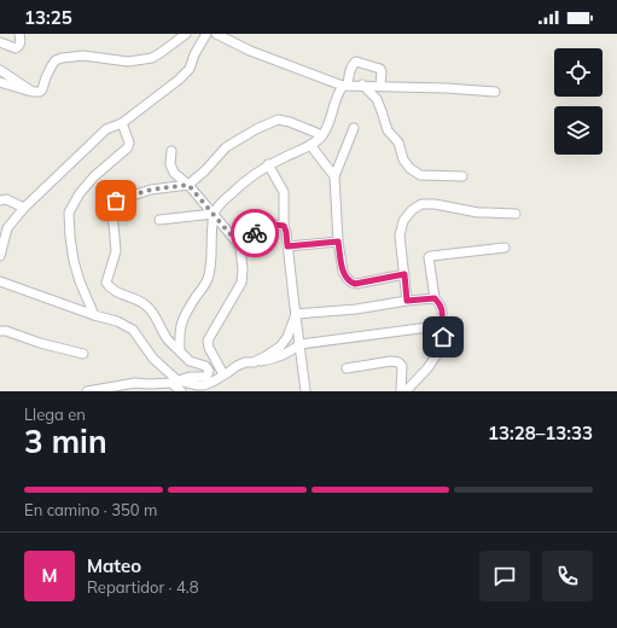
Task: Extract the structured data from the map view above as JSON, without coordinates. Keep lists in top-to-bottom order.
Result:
{
  "page": {
    "status": "13:25",
    "heading": ["3 min", "Llega en", "13:28–13:33"],
    "panel": ["Mateo", "Repartidor · 4.8"],
    "bar": "En camino · 350 m",
    "round": "M"
  }
}
